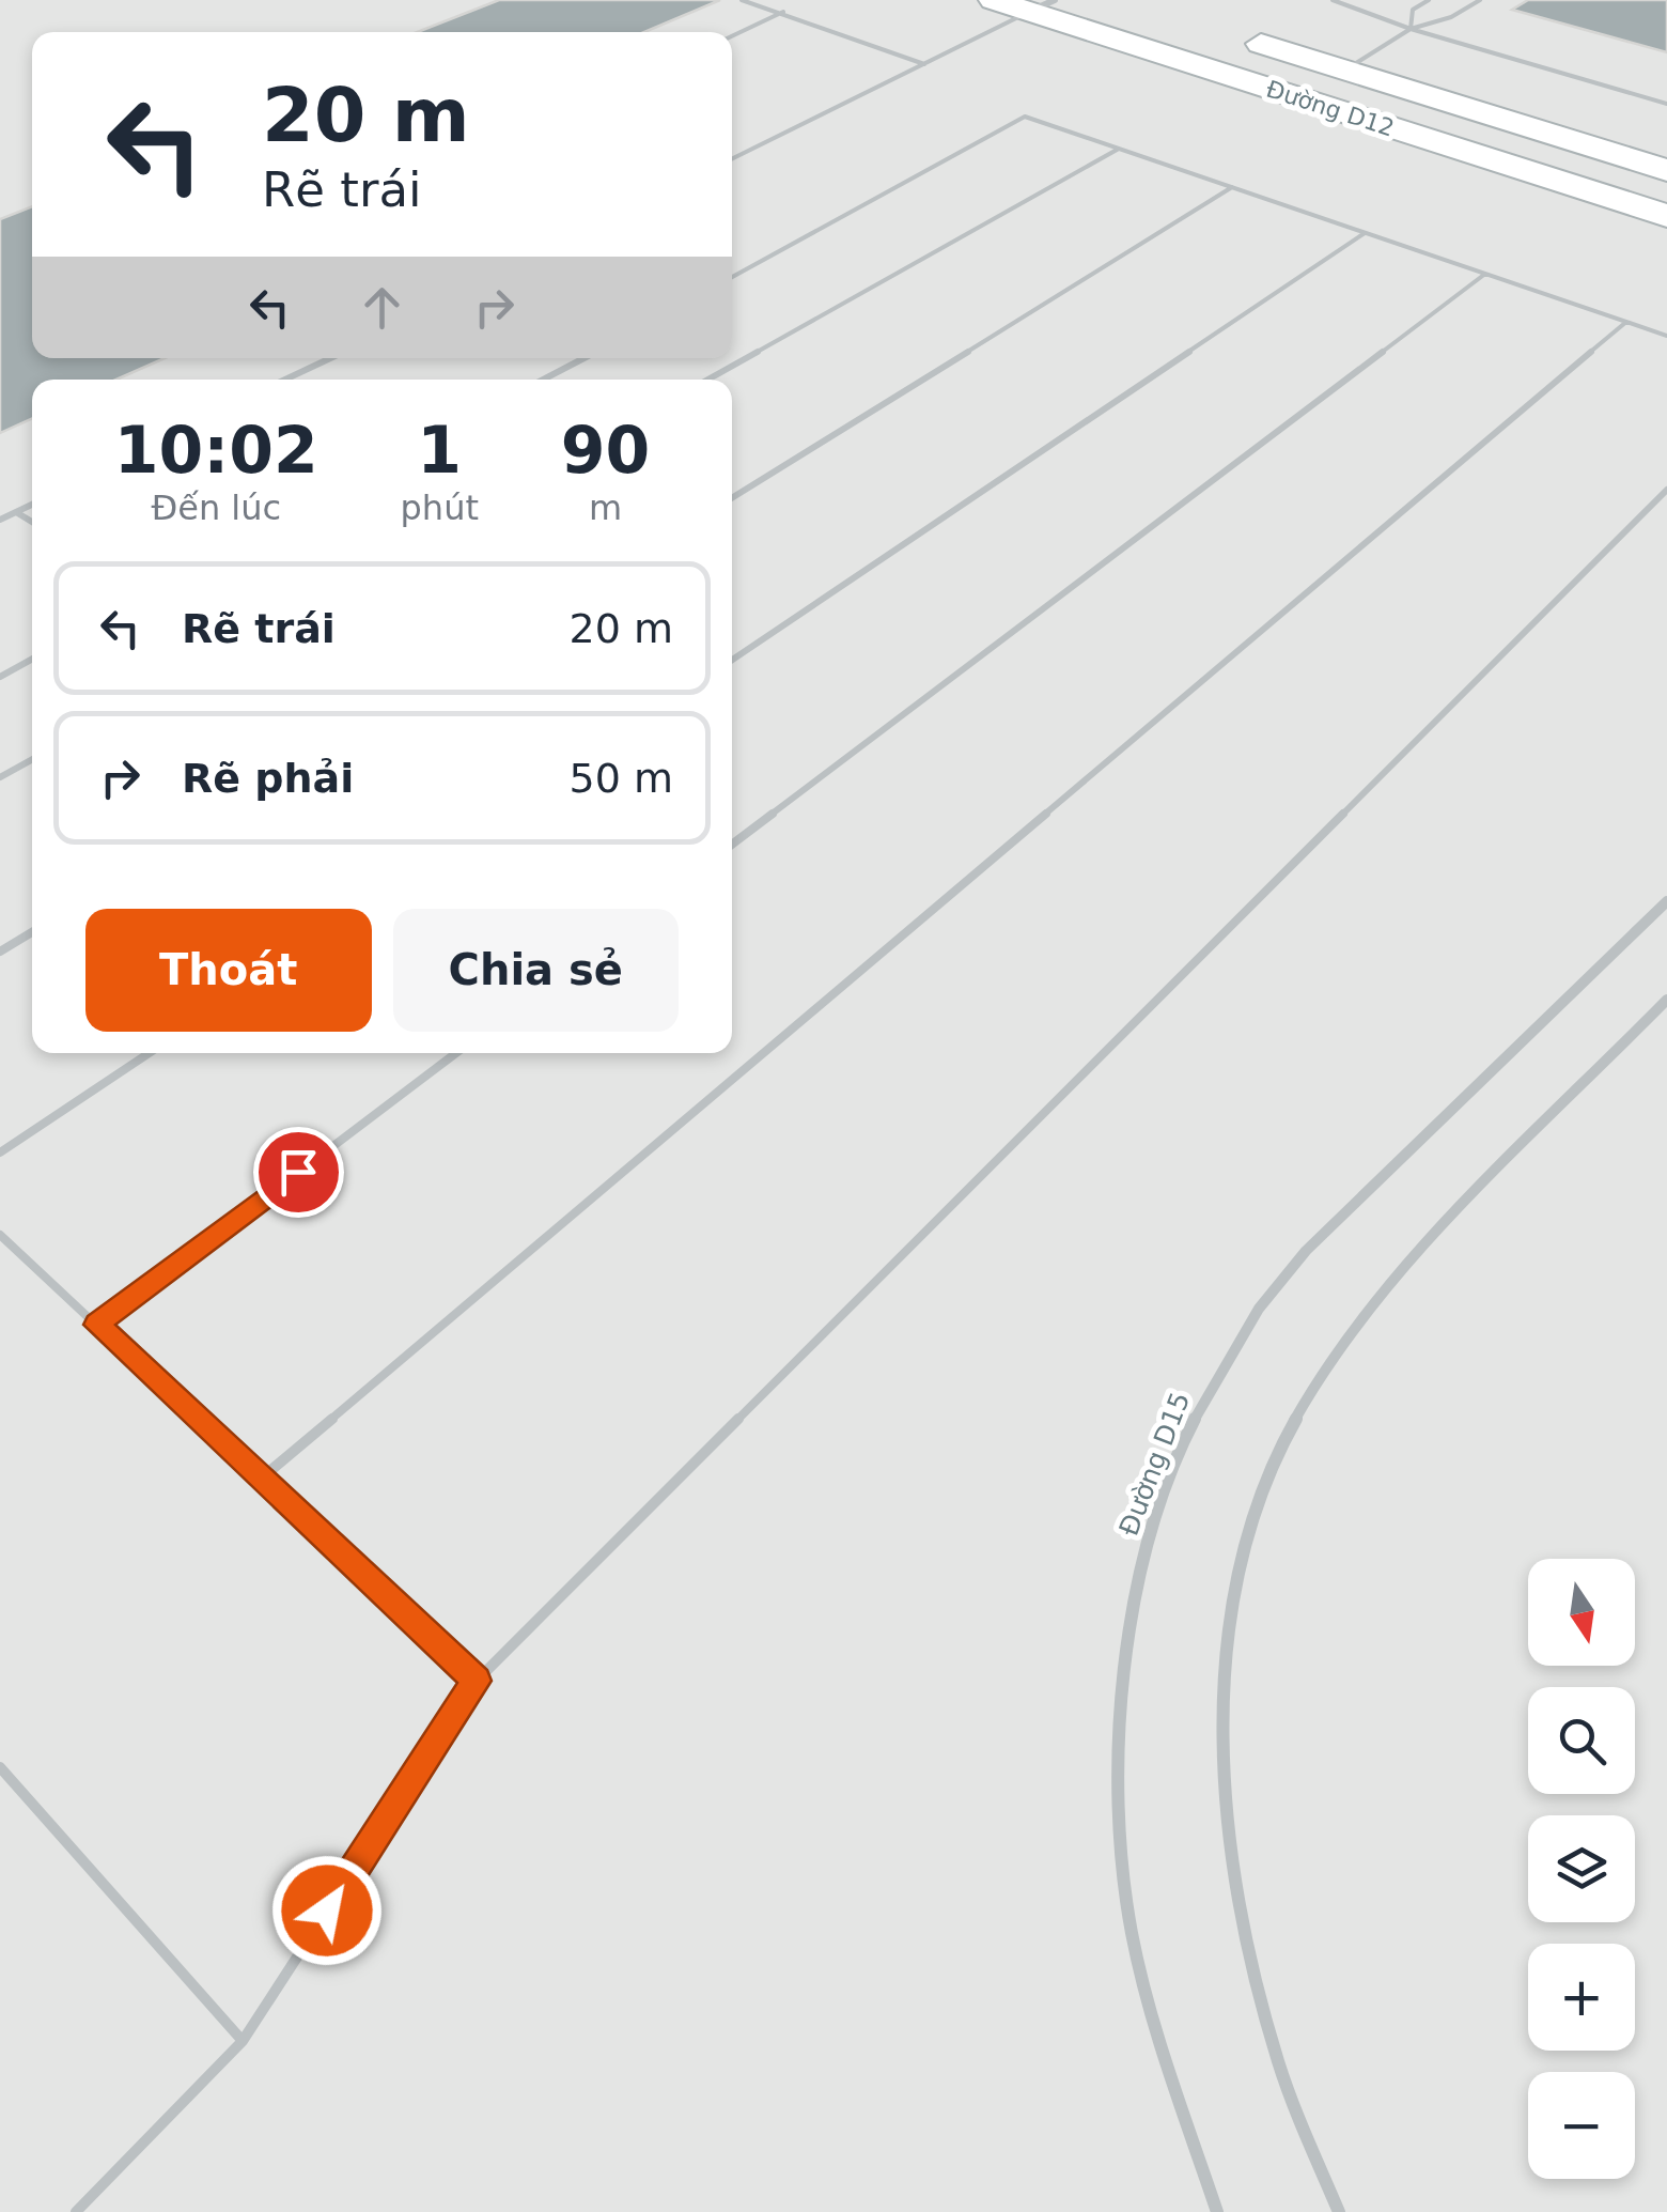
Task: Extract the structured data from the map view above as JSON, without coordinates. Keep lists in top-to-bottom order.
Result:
{
  "streets": {
    "street": ["Đường D12", "Đường D15"]
  },
  "north": "bottom",
  "page": {
    "turn": ["20 m", "Rẽ trái"],
    "eta": [
      "10:02",
      "Đến lúc",
      "1",
      "phút",
      "90",
      "m"
    ],
    "list": [
      {
        "name": "Rẽ trái",
        "value": "20 m"
      },
      {
        "name": "Rẽ phải",
        "value": "50 m"
      }
    ],
    "buttons": ["Thoát", "Chia sẻ"],
    "map_buttons": ["+", "−"]
  }
}
